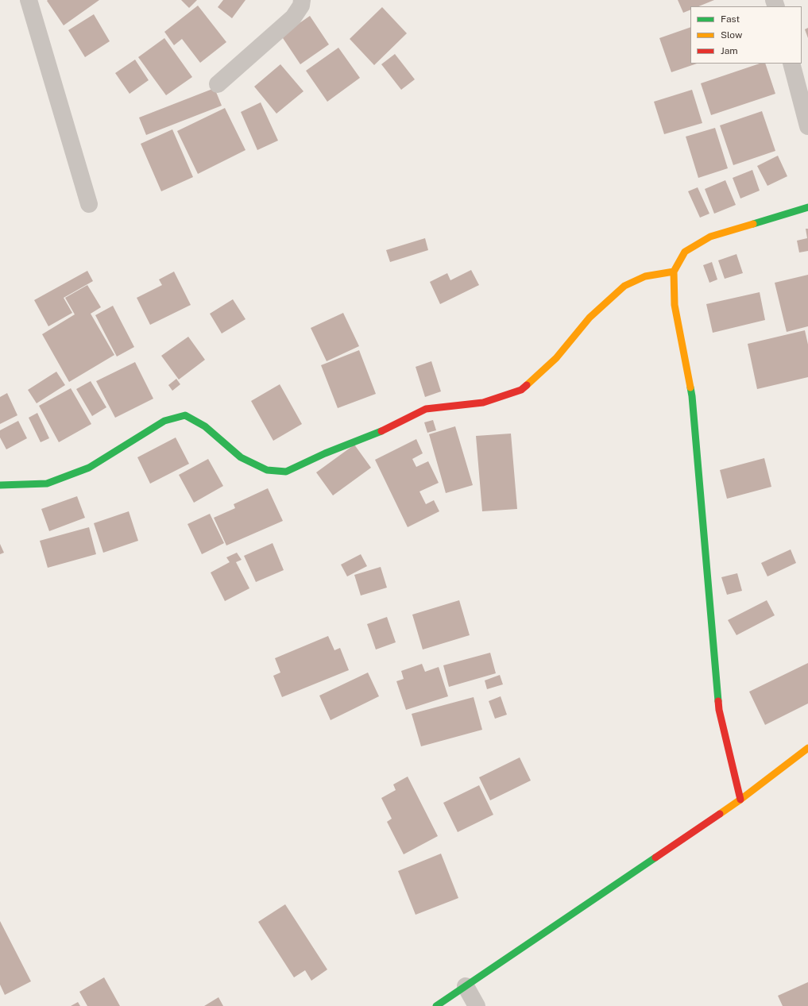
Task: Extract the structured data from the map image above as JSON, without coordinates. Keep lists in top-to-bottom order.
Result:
{
  "legend": ["Fast", "Slow", "Jam"]
}
